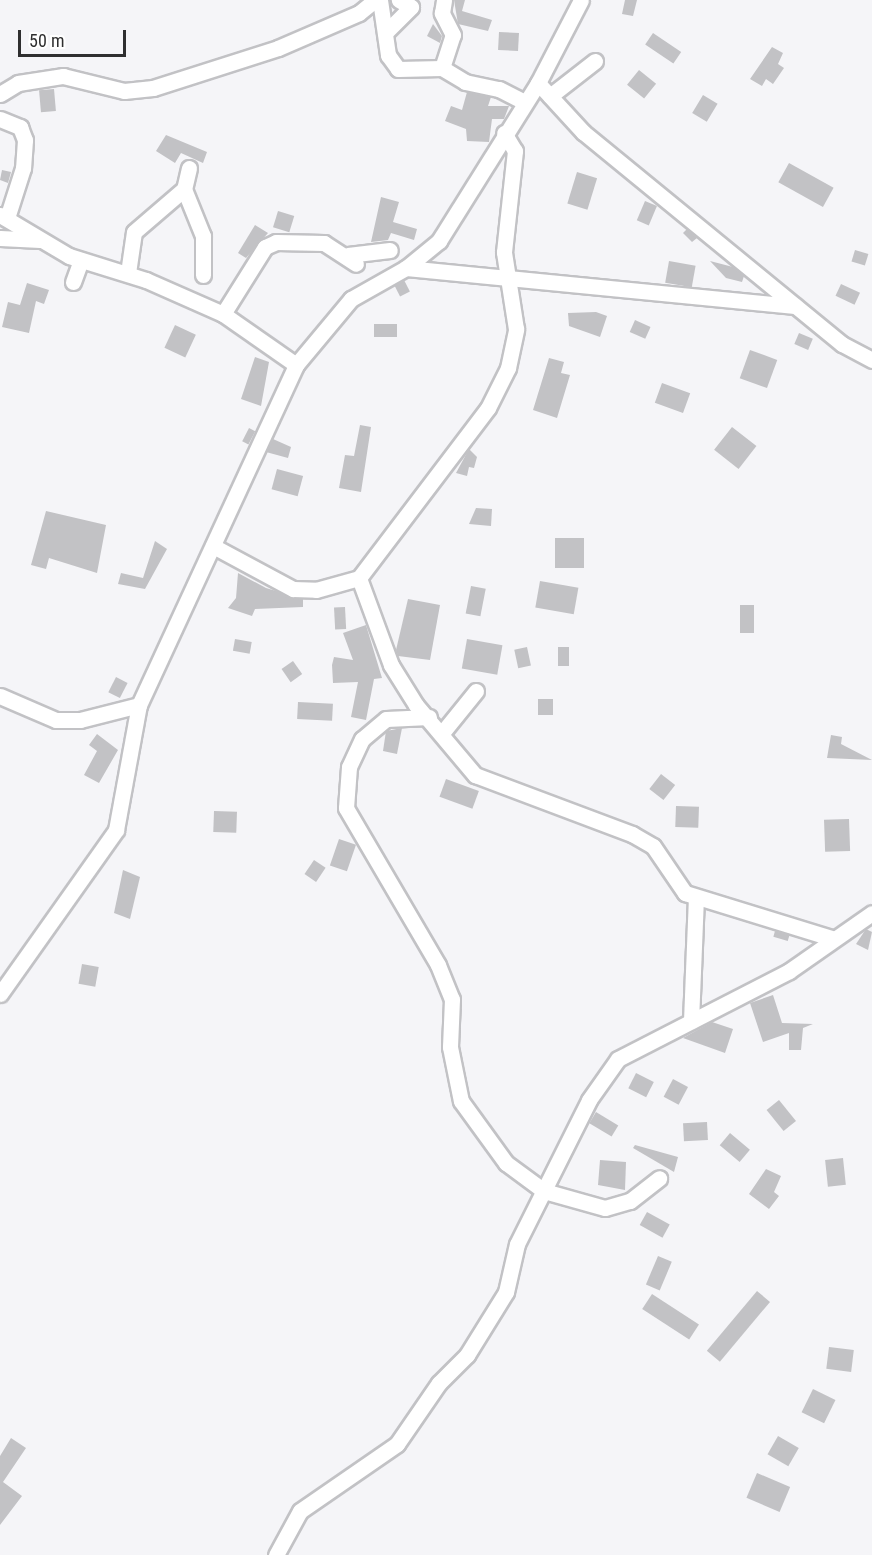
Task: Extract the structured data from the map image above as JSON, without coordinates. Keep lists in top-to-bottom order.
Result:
{
  "scale_bar": "50 m"
}
